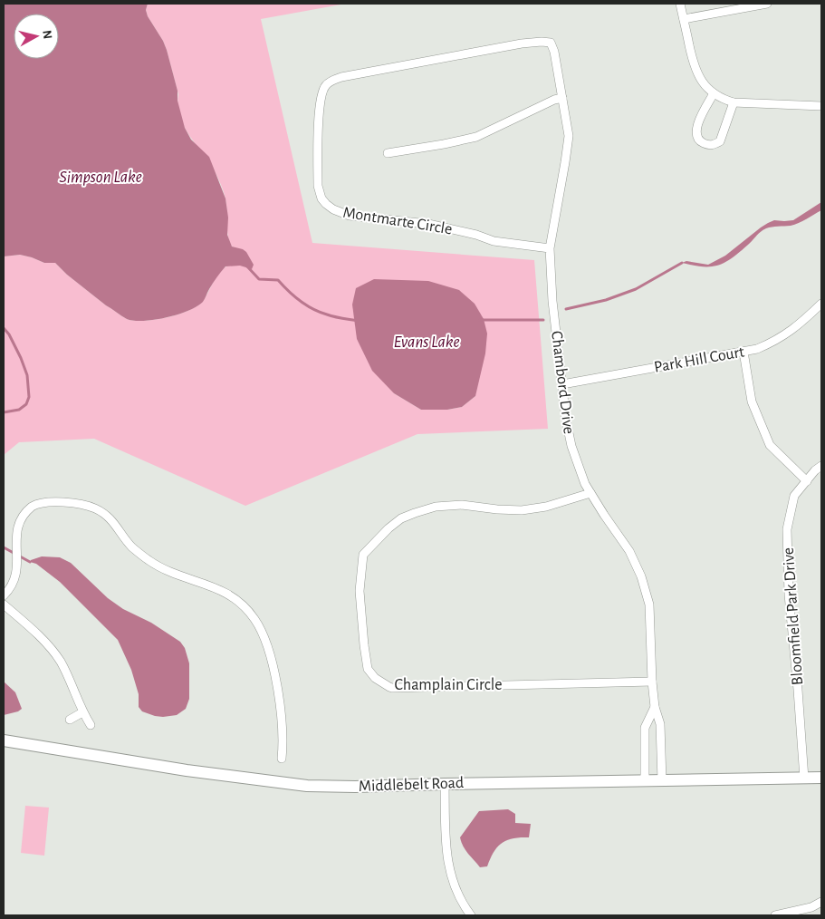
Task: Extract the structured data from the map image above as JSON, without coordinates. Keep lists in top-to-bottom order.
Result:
{
  "streets": {
    "street": [
      "Montmarte Circle",
      "Park Hill Court",
      "Chambord Drive",
      "Bloomfield Park Drive",
      "Champlain Circle",
      "Middlebelt Road"
    ]
  },
  "crossings": [
    ["Montmarte Circle", "Chambord Drive"],
    ["Park Hill Court", "Chambord Drive"],
    ["Chambord Drive", "Champlain Circle"],
    ["Chambord Drive", "Middlebelt Road"],
    ["Bloomfield Park Drive", "Middlebelt Road"]
  ],
  "water": ["Simpson Lake", "Evans Lake"],
  "north": "right"
}
